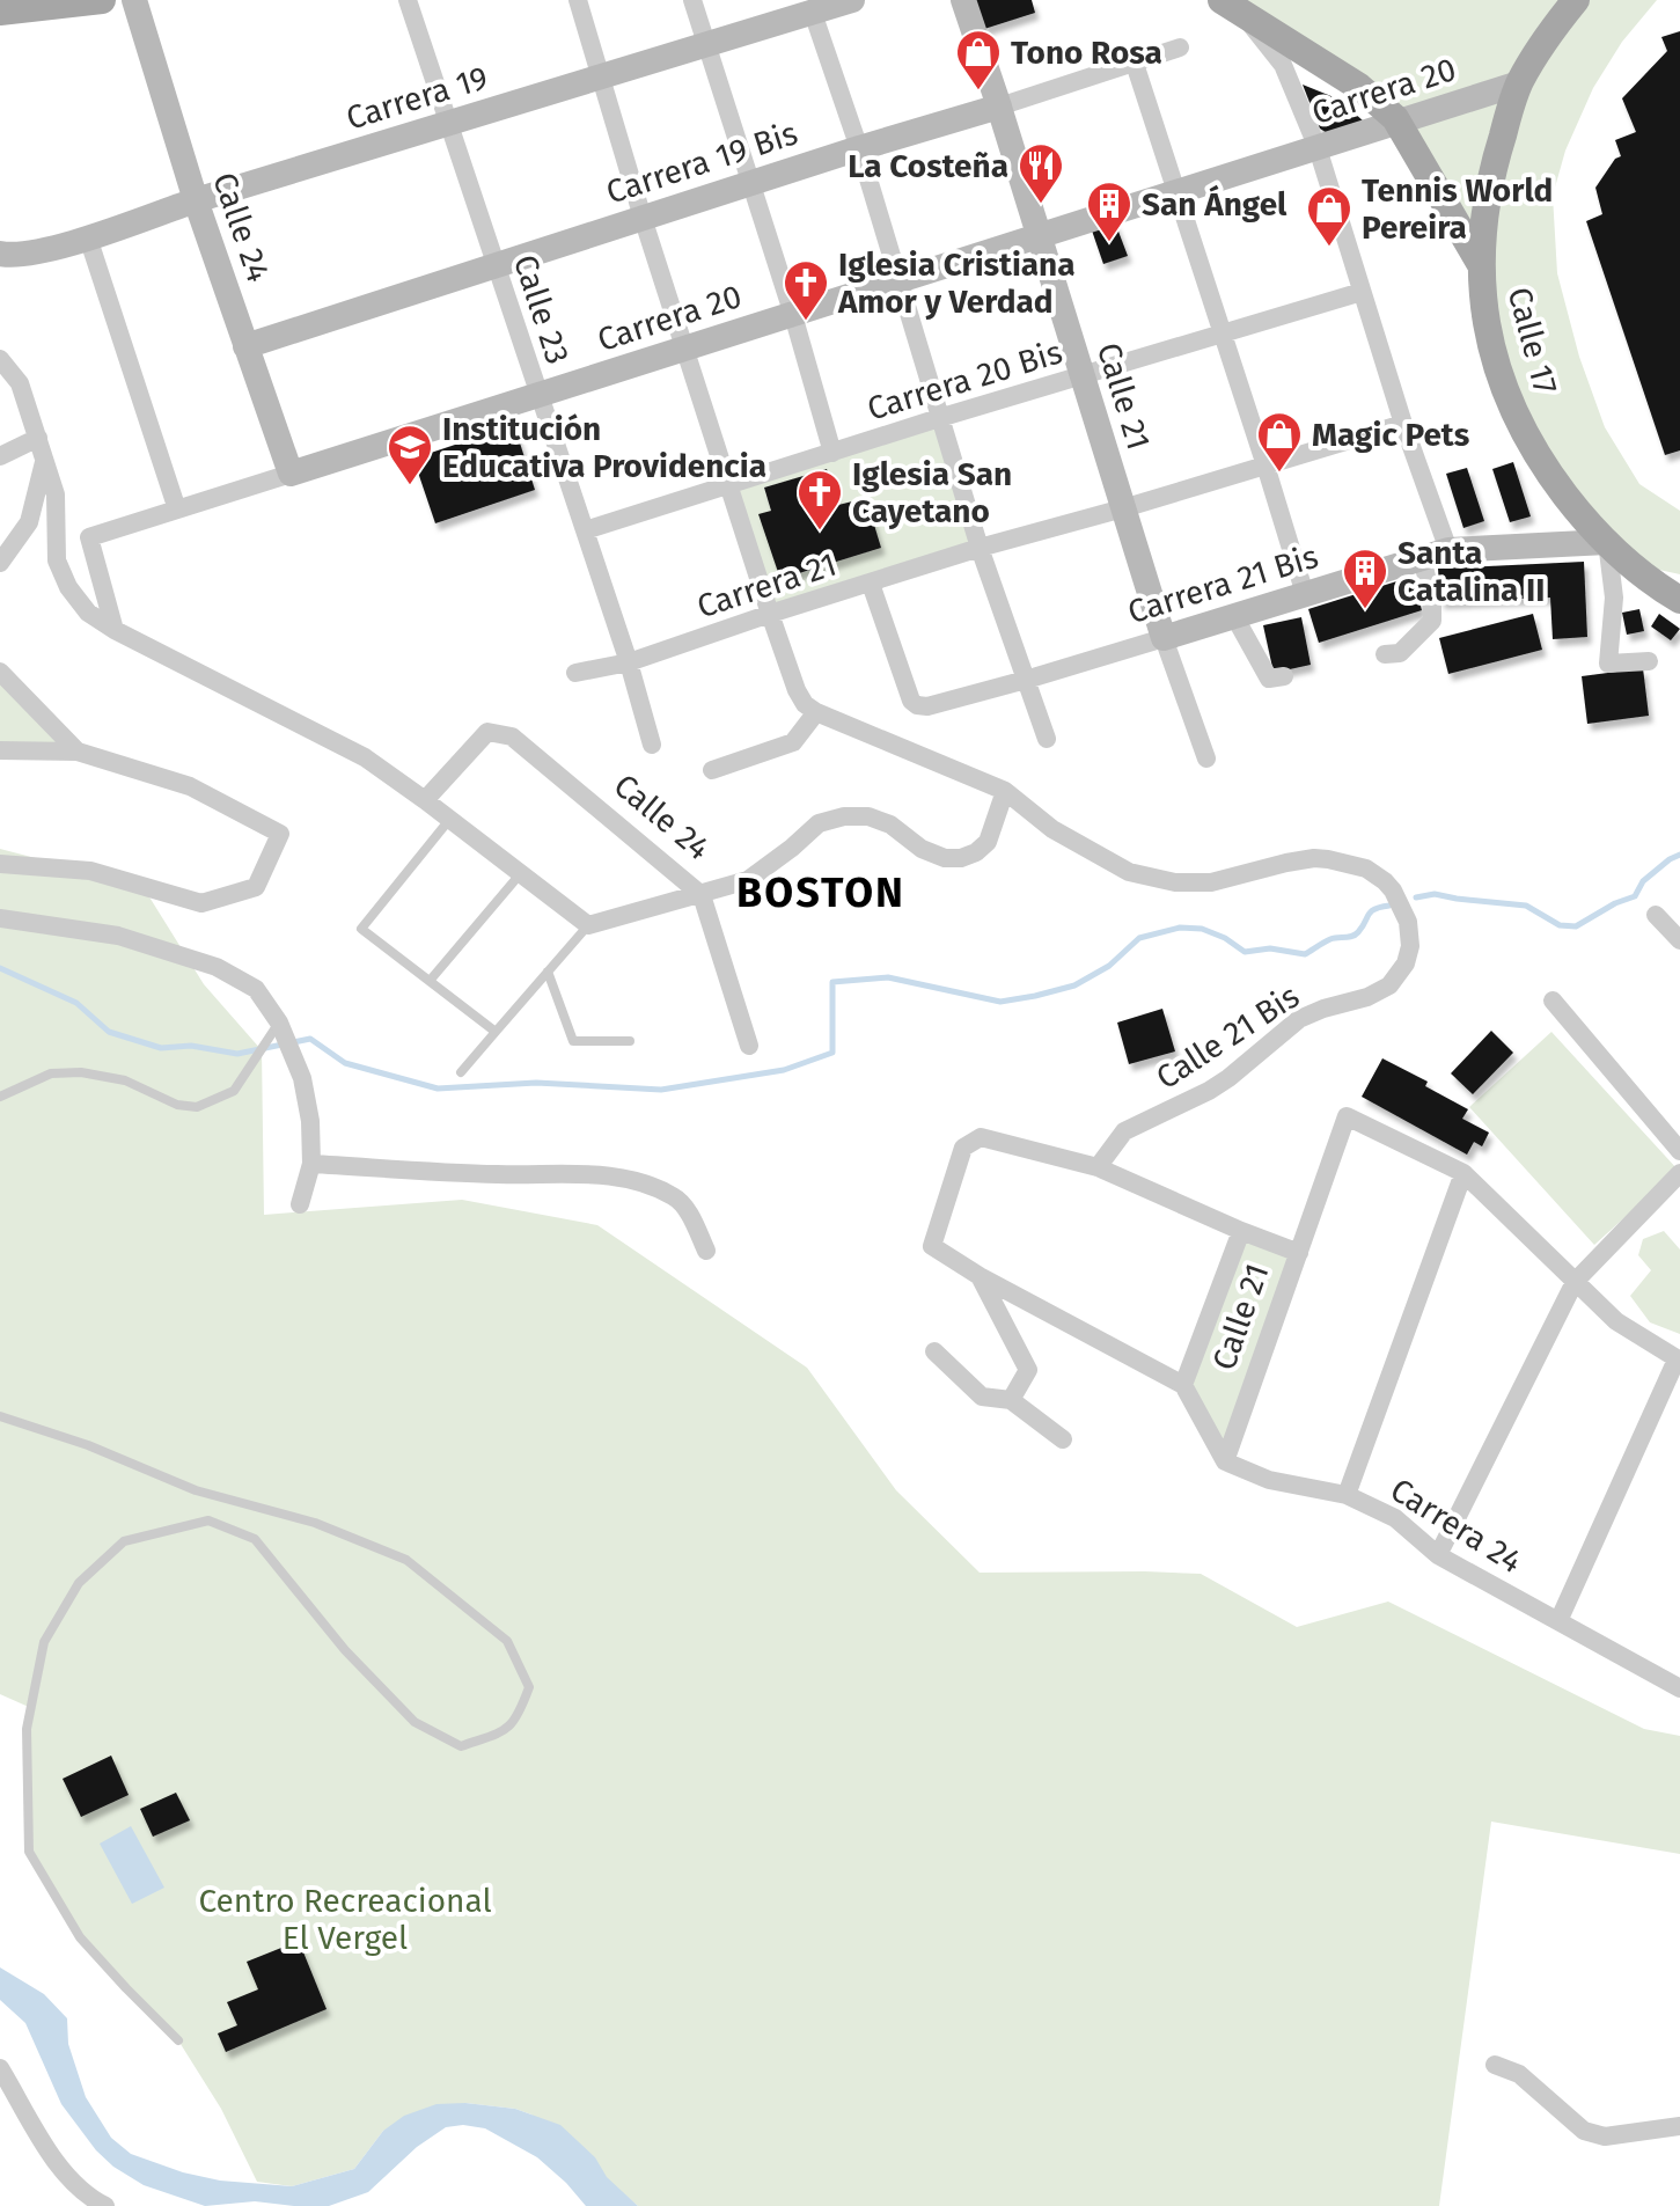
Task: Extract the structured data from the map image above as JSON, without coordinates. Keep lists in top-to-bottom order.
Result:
{
  "streets": {
    "main road": ["Calle 17"],
    "street": [
      "Carrera 20",
      "Carrera 19",
      "Carrera 19 Bis",
      "Calle 24",
      "Calle 23",
      "Carrera 20 Bis",
      "Calle 21",
      "Carrera 21 Bis",
      "Carrera 21",
      "Calle 21 Bis",
      "Carrera 24"
    ]
  },
  "crossings": [
    ["Carrera 20", "Calle 24"],
    ["Carrera 20", "Calle 23"],
    ["Carrera 20", "Calle 17"],
    ["Carrera 20", "Calle 21"],
    ["Carrera 19", "Calle 24"],
    ["Carrera 19", "Calle 23"],
    ["Carrera 19 Bis", "Calle 24"],
    ["Carrera 19 Bis", "Calle 23"],
    ["Carrera 19 Bis", "Calle 21"],
    ["Calle 23", "Carrera 20 Bis"],
    ["Calle 23", "Carrera 21"],
    ["Calle 17", "Carrera 21 Bis"],
    ["Carrera 20 Bis", "Calle 21"],
    ["Calle 21", "Carrera 21 Bis"],
    ["Calle 21", "Carrera 21"],
    ["Calle 21", "Calle 21 Bis"],
    ["Calle 21", "Carrera 24"],
    ["Carrera 21 Bis", "Carrera 21"]
  ],
  "districts": ["BOSTON"],
  "parks": ["Centro Recreacional El Vergel"],
  "places": {
    "shop": ["Tono Rosa", "Tennis World Pereira", "Magic Pets"],
    "restaurant": ["La Costeña"],
    "building": ["San Ángel", "Santa Catalina II"],
    "church": ["Iglesia Cristiana Amor y Verdad", "Iglesia San Cayetano"],
    "school or university": ["Institución Educativa Providencia"]
  }
}
